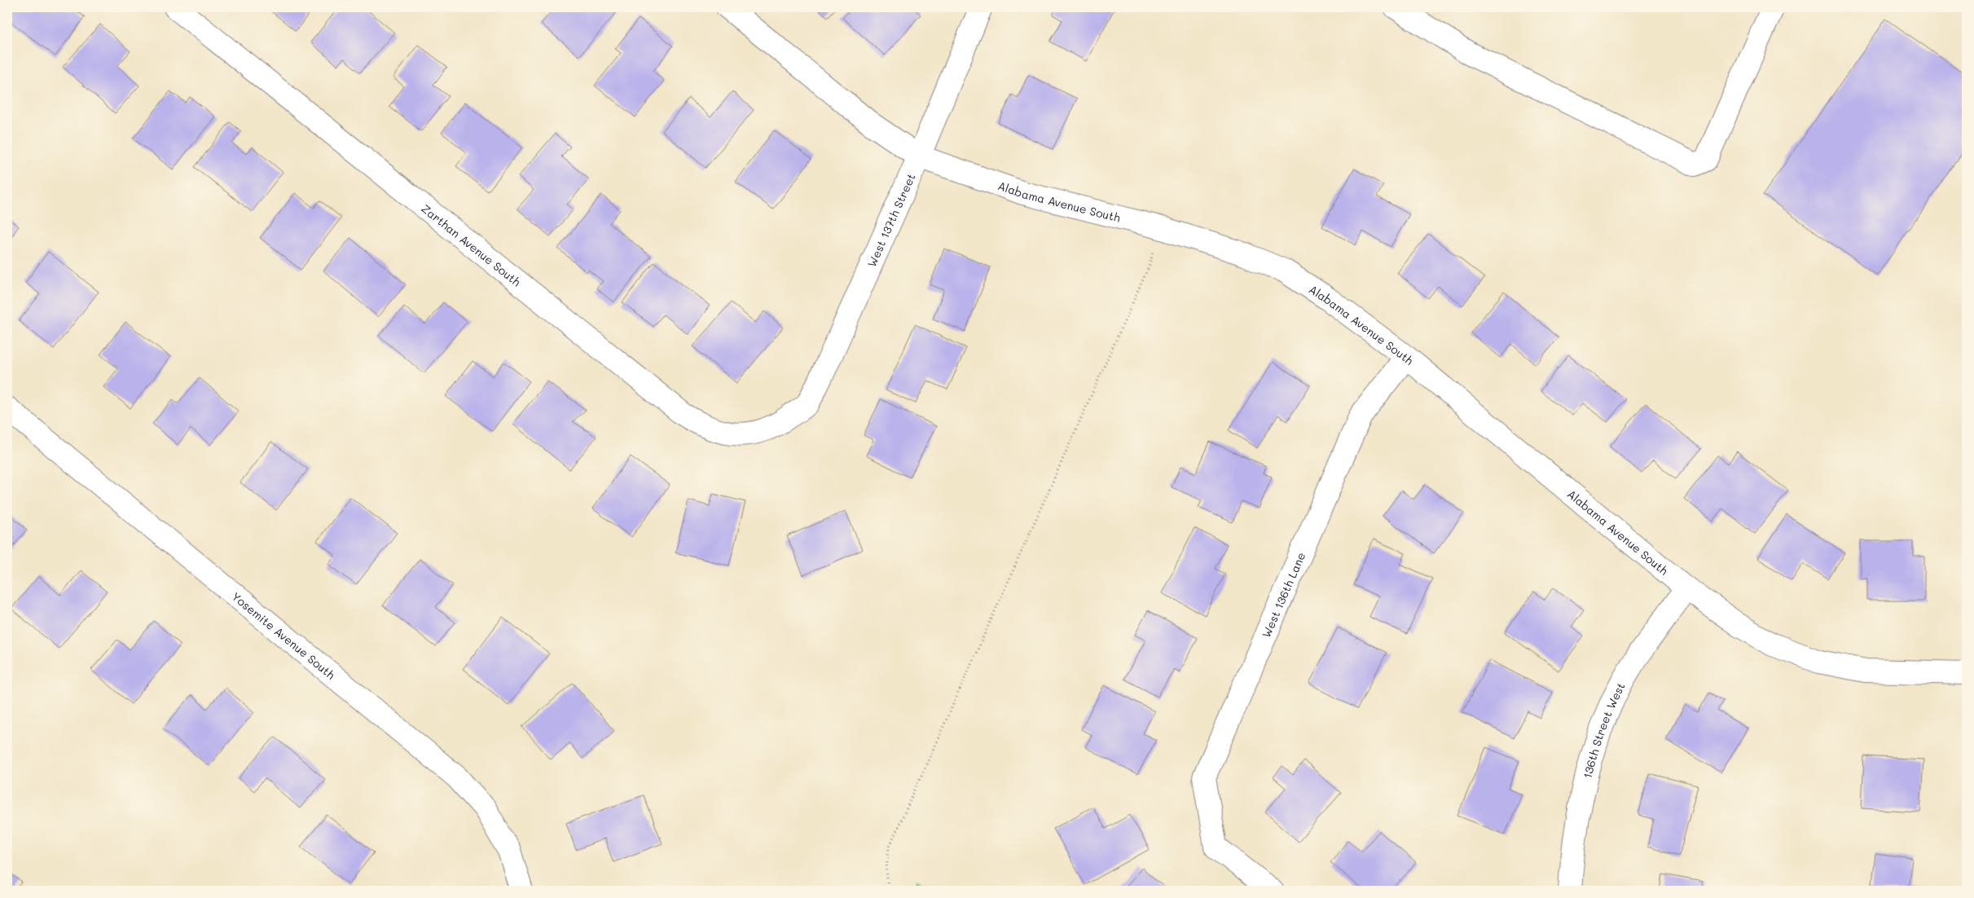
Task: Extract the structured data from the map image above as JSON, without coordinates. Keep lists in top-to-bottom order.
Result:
{
  "streets": {
    "street": [
      "Alabama Avenue South",
      "West 137th Street",
      "Zarthan Avenue South",
      "West 136th Lane",
      "Yosemite Avenue South",
      "136th Street West"
    ]
  },
  "crossings": [
    ["Alabama Avenue South", "West 137th Street"],
    ["Alabama Avenue South", "West 136th Lane"],
    ["Alabama Avenue South", "136th Street West"],
    ["West 137th Street", "Zarthan Avenue South"]
  ]
}
